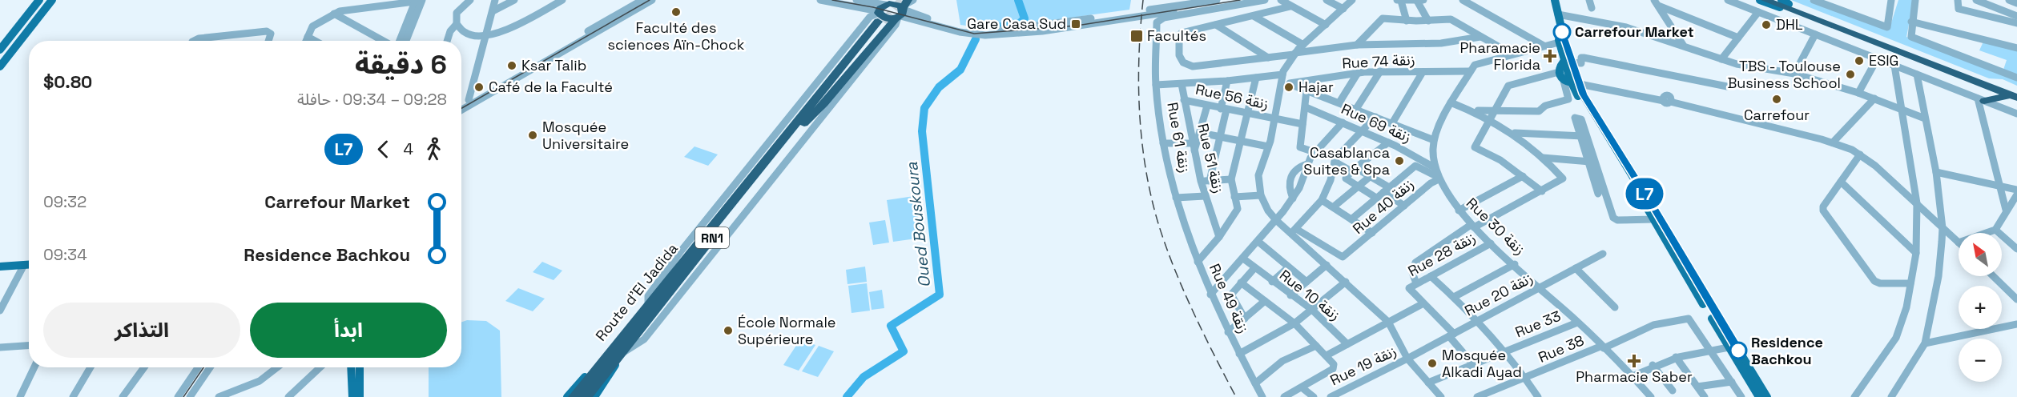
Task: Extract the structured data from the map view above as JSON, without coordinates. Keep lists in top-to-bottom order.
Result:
{
  "streets": {
    "highway": ["RN1", "Route d'El Jadida"],
    "street": [
      "Rue 74 زنقة",
      "Rue 56 زنقة",
      "Rue 69 زنقة",
      "Rue 61 زنقة",
      "Rue 51 زنقة",
      "Rue 40 زنقة",
      "Rue 30 زنقة",
      "Rue 28 زنقة",
      "Rue 20 زنقة",
      "Rue 10 زنقة",
      "Rue 49 زنقة",
      "Rue 33",
      "Rue 38",
      "Rue 19 زنقة"
    ]
  },
  "crossings": [
    ["Rue 74 زنقة", "Rue 30 زنقة"],
    ["Rue 56 زنقة", "Rue 51 زنقة"],
    ["Rue 56 زنقة", "Rue 49 زنقة"],
    ["Rue 69 زنقة", "Rue 30 زنقة"],
    ["Rue 61 زنقة", "Rue 49 زنقة"],
    ["Rue 51 زنقة", "Rue 49 زنقة"],
    ["Rue 40 زنقة", "Rue 30 زنقة"],
    ["Rue 30 زنقة", "Rue 28 زنقة"],
    ["Rue 30 زنقة", "Rue 20 زنقة"],
    ["Rue 30 زنقة", "Rue 33"],
    ["Rue 30 زنقة", "Rue 38"],
    ["RN1", "Route d'El Jadida"],
    ["Rue 20 زنقة", "Rue 19 زنقة"]
  ],
  "water": ["Oued Bouskoura"],
  "places": {
    "other": [
      "Faculté des sciences Aïn-Chock",
      "DHL",
      "Carrefour Market",
      "ESIG",
      "Ksar Talib",
      "TBS - Toulouse Business School",
      "Café de la Faculté",
      "Hajar",
      "Carrefour",
      "Mosquée Universitaire",
      "Casablanca Suites & Spa",
      "École Normale Supérieure",
      "Residence Bachkou",
      "Mosquée Alkadi Ayad"
    ],
    "transit": ["Gare Casa Sud", "Facultés"],
    "health": ["Pharamacie Florida", "Pharmacie Saber"]
  },
  "lines": ["bus line L7"],
  "north": "top left",
  "page": {
    "on_map": "L7",
    "heading": ["6 دقيقة", "09:28 – 09:34 · حافلة", "$0.80"],
    "legs": ["4", "L7"],
    "list": [
      {
        "name": "Carrefour Market",
        "value": "09:32"
      },
      {
        "name": "Residence Bachkou",
        "value": "09:34"
      }
    ],
    "map_buttons": ["+", "−"],
    "buttons": ["ابدأ", "التذاكر"]
  }
}
